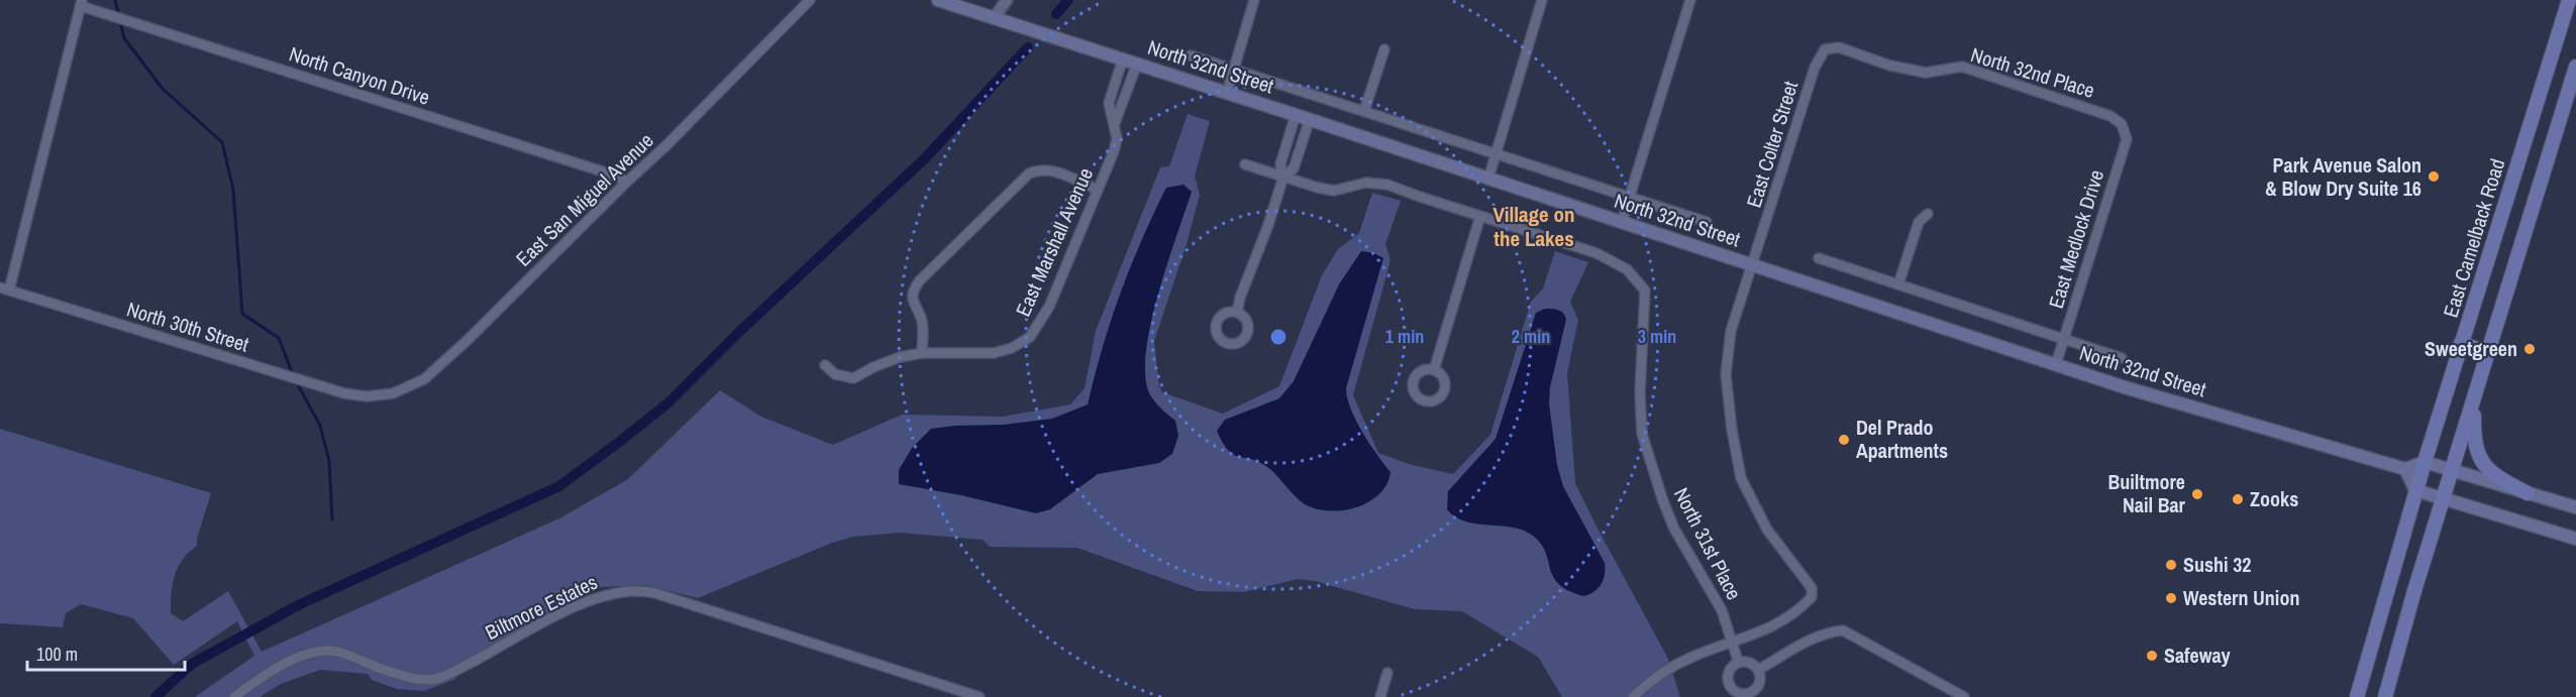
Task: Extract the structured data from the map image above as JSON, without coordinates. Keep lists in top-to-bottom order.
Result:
{
  "streets": {
    "main road": ["North 32nd Street", "East Camelback Road"],
    "street": [
      "North 32nd Place",
      "North Canyon Drive",
      "East Colter Street",
      "East San Miguel Avenue",
      "East Medlock Drive",
      "East Marshall Avenue",
      "North 30th Street",
      "North 31st Place",
      "Biltmore Estates"
    ]
  },
  "crossings": [
    ["North 32nd Street", "East Colter Street"],
    ["North 32nd Street", "East Medlock Drive"],
    ["North 32nd Street", "East Marshall Avenue"],
    ["North 32nd Place", "East Colter Street"],
    ["North 32nd Place", "East Medlock Drive"],
    ["North Canyon Drive", "East San Miguel Avenue"],
    ["East Colter Street", "North 31st Place"],
    ["East San Miguel Avenue", "North 30th Street"]
  ],
  "districts": ["Village on the Lakes"],
  "places": [
    "Park Avenue Salon & Blow Dry Suite 16",
    "Sweetgreen",
    "Del Prado Apartments",
    "Builtmore Nail Bar",
    "Zooks",
    "Sushi 32",
    "Western Union",
    "Safeway"
  ],
  "scale_bar": "100 m",
  "rings": ["1 min", "2 min", "3 min"]
}
